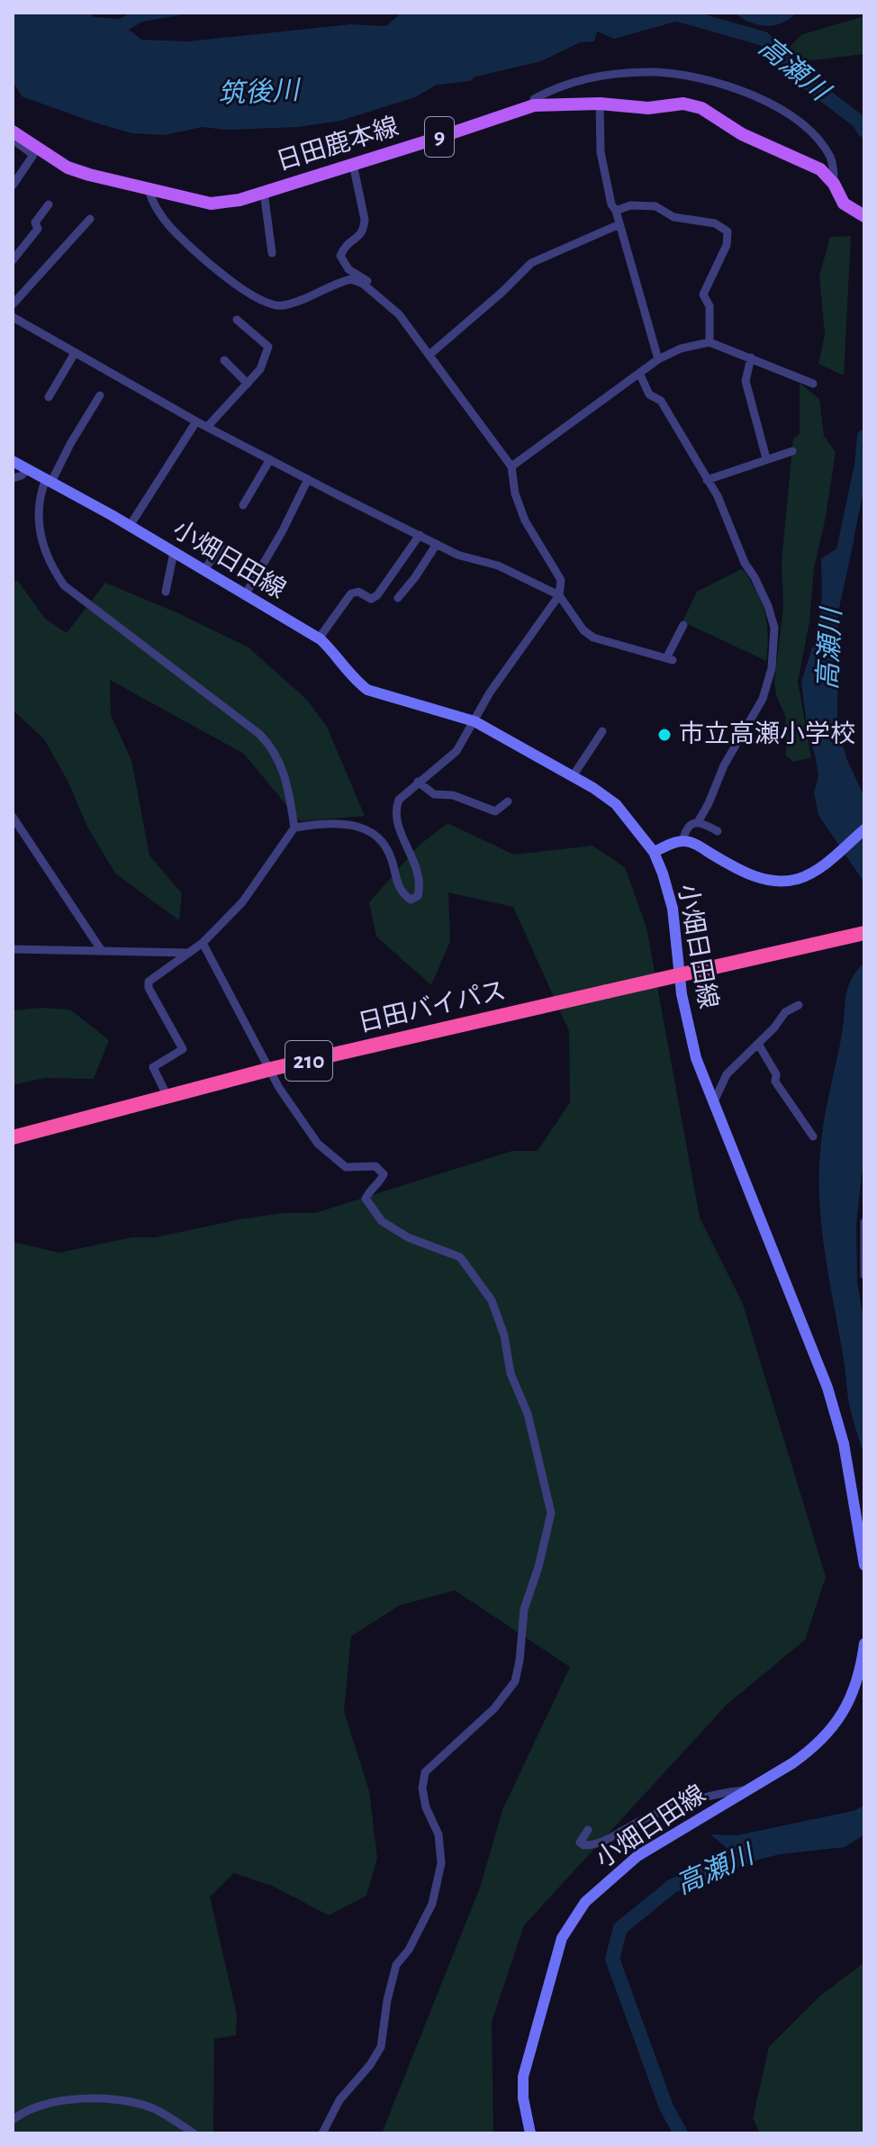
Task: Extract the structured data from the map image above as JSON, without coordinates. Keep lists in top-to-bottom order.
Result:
{
  "streets": {
    "highway": ["日田バイパス", "210"],
    "main road": ["9", "日田鹿本線", "小畑日田線"]
  },
  "water": ["高瀬川", "筑後川"],
  "places": ["市立高瀬小学校"]
}
